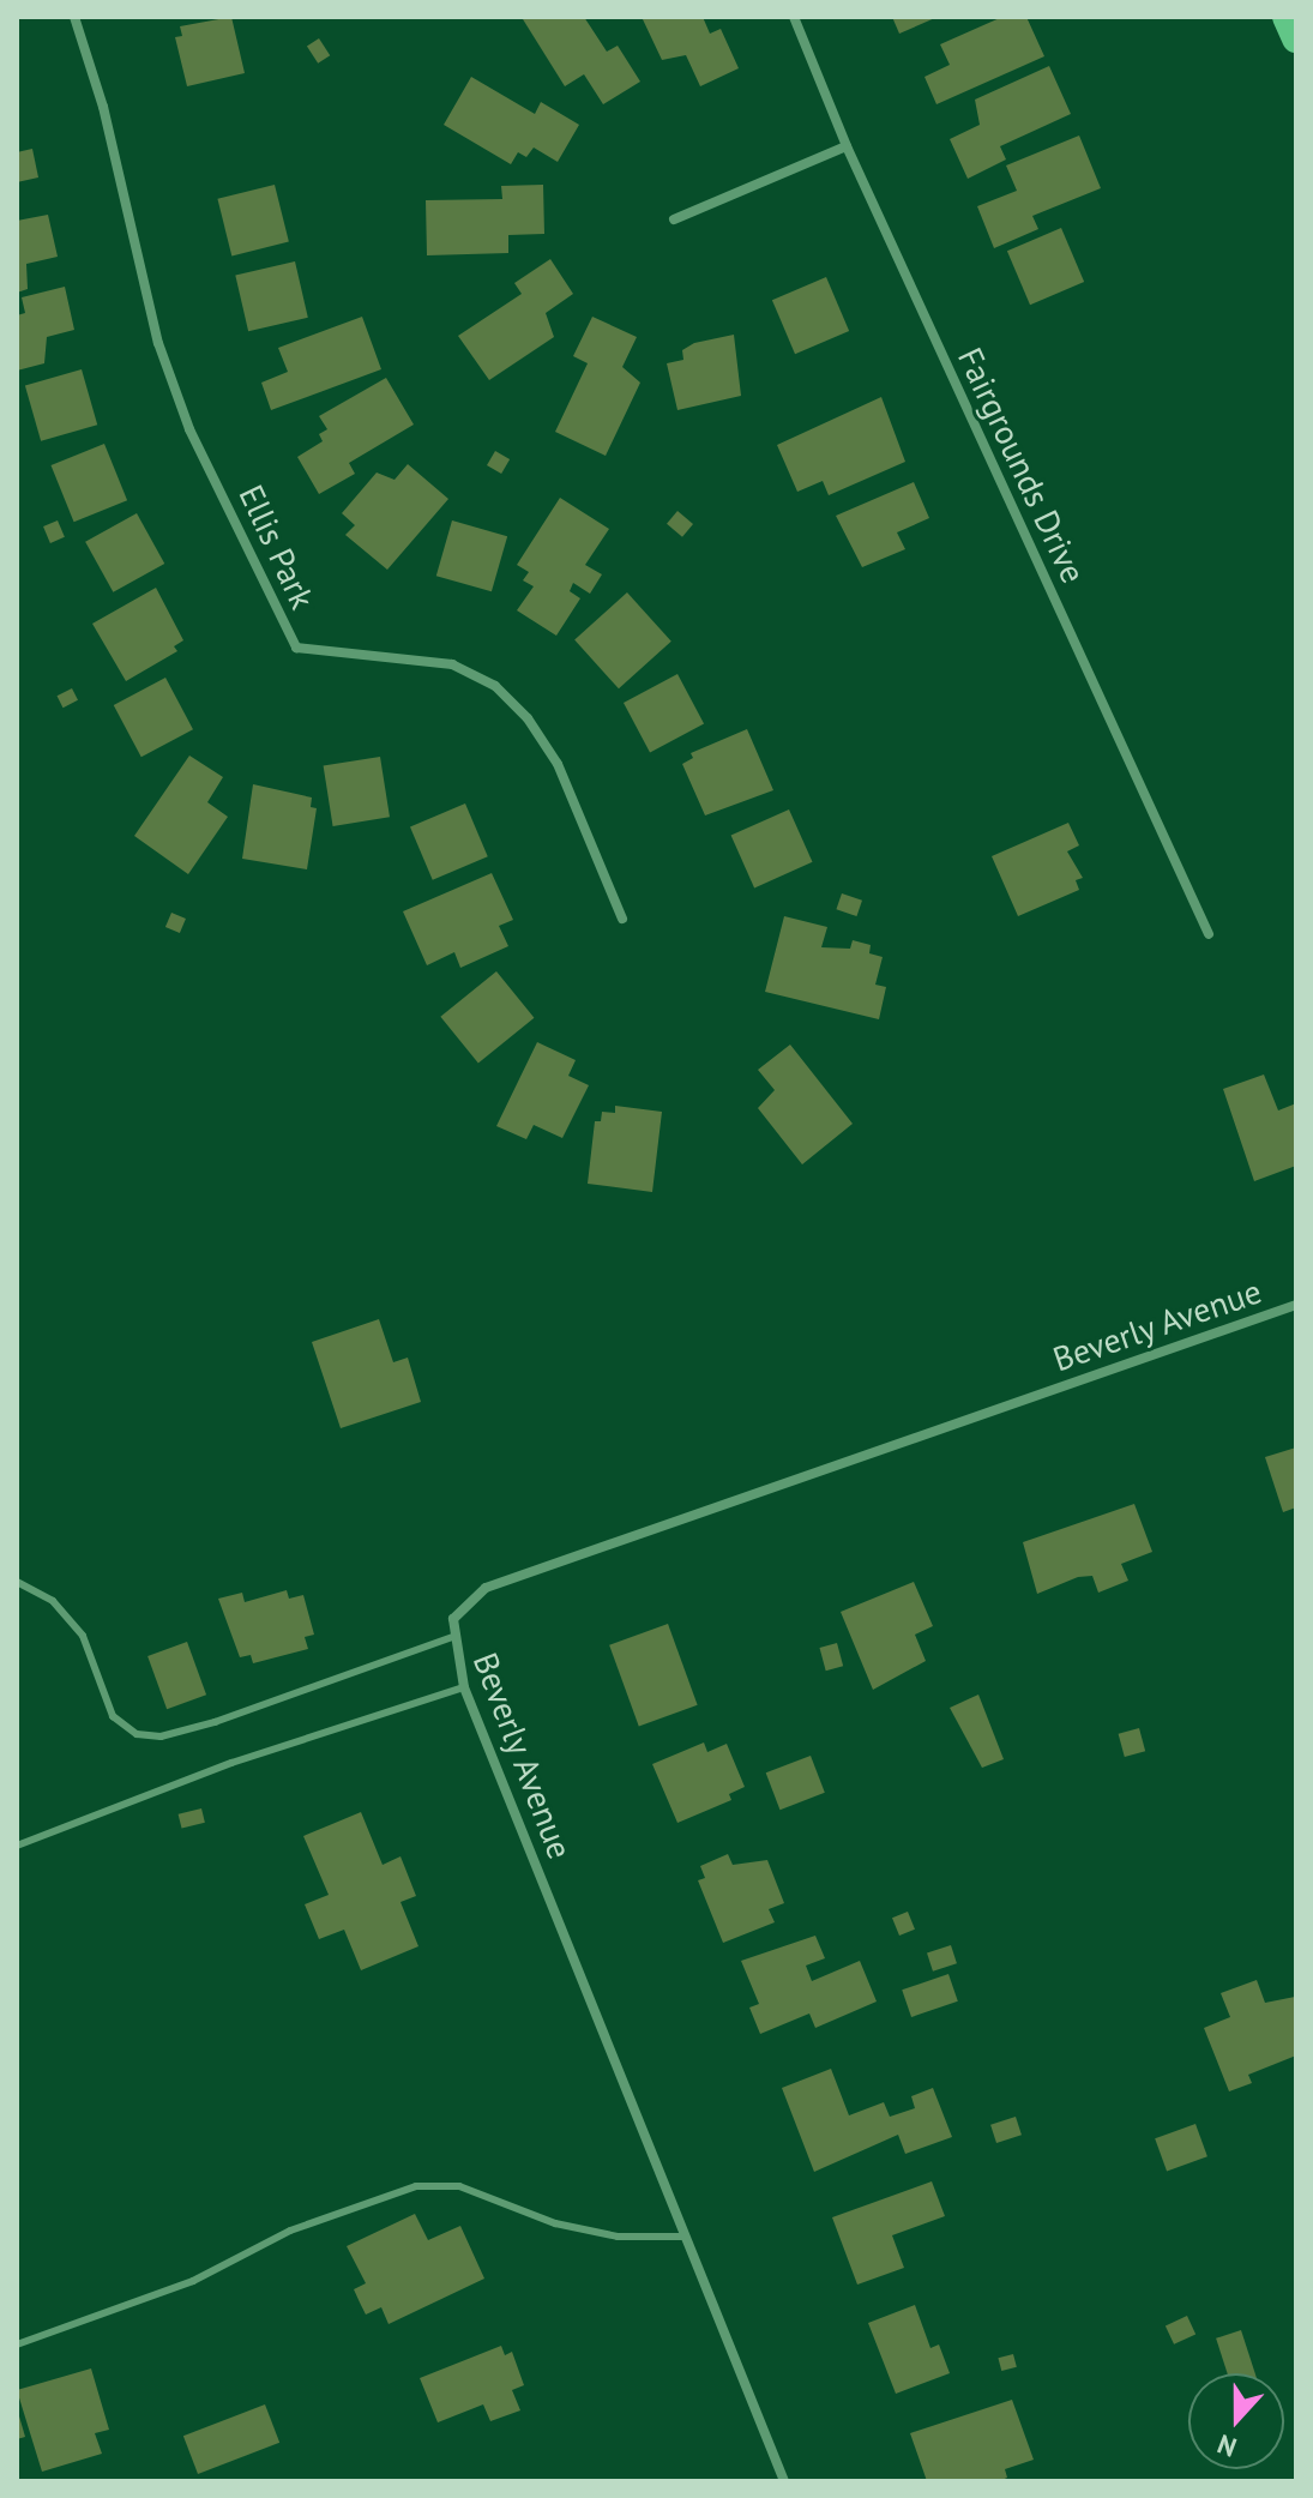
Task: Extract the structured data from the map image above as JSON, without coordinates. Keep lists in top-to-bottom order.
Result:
{
  "streets": {
    "street": ["Fairgrounds Drive", "Ellis Park", "Beverly Avenue"]
  },
  "north": "bottom"
}
